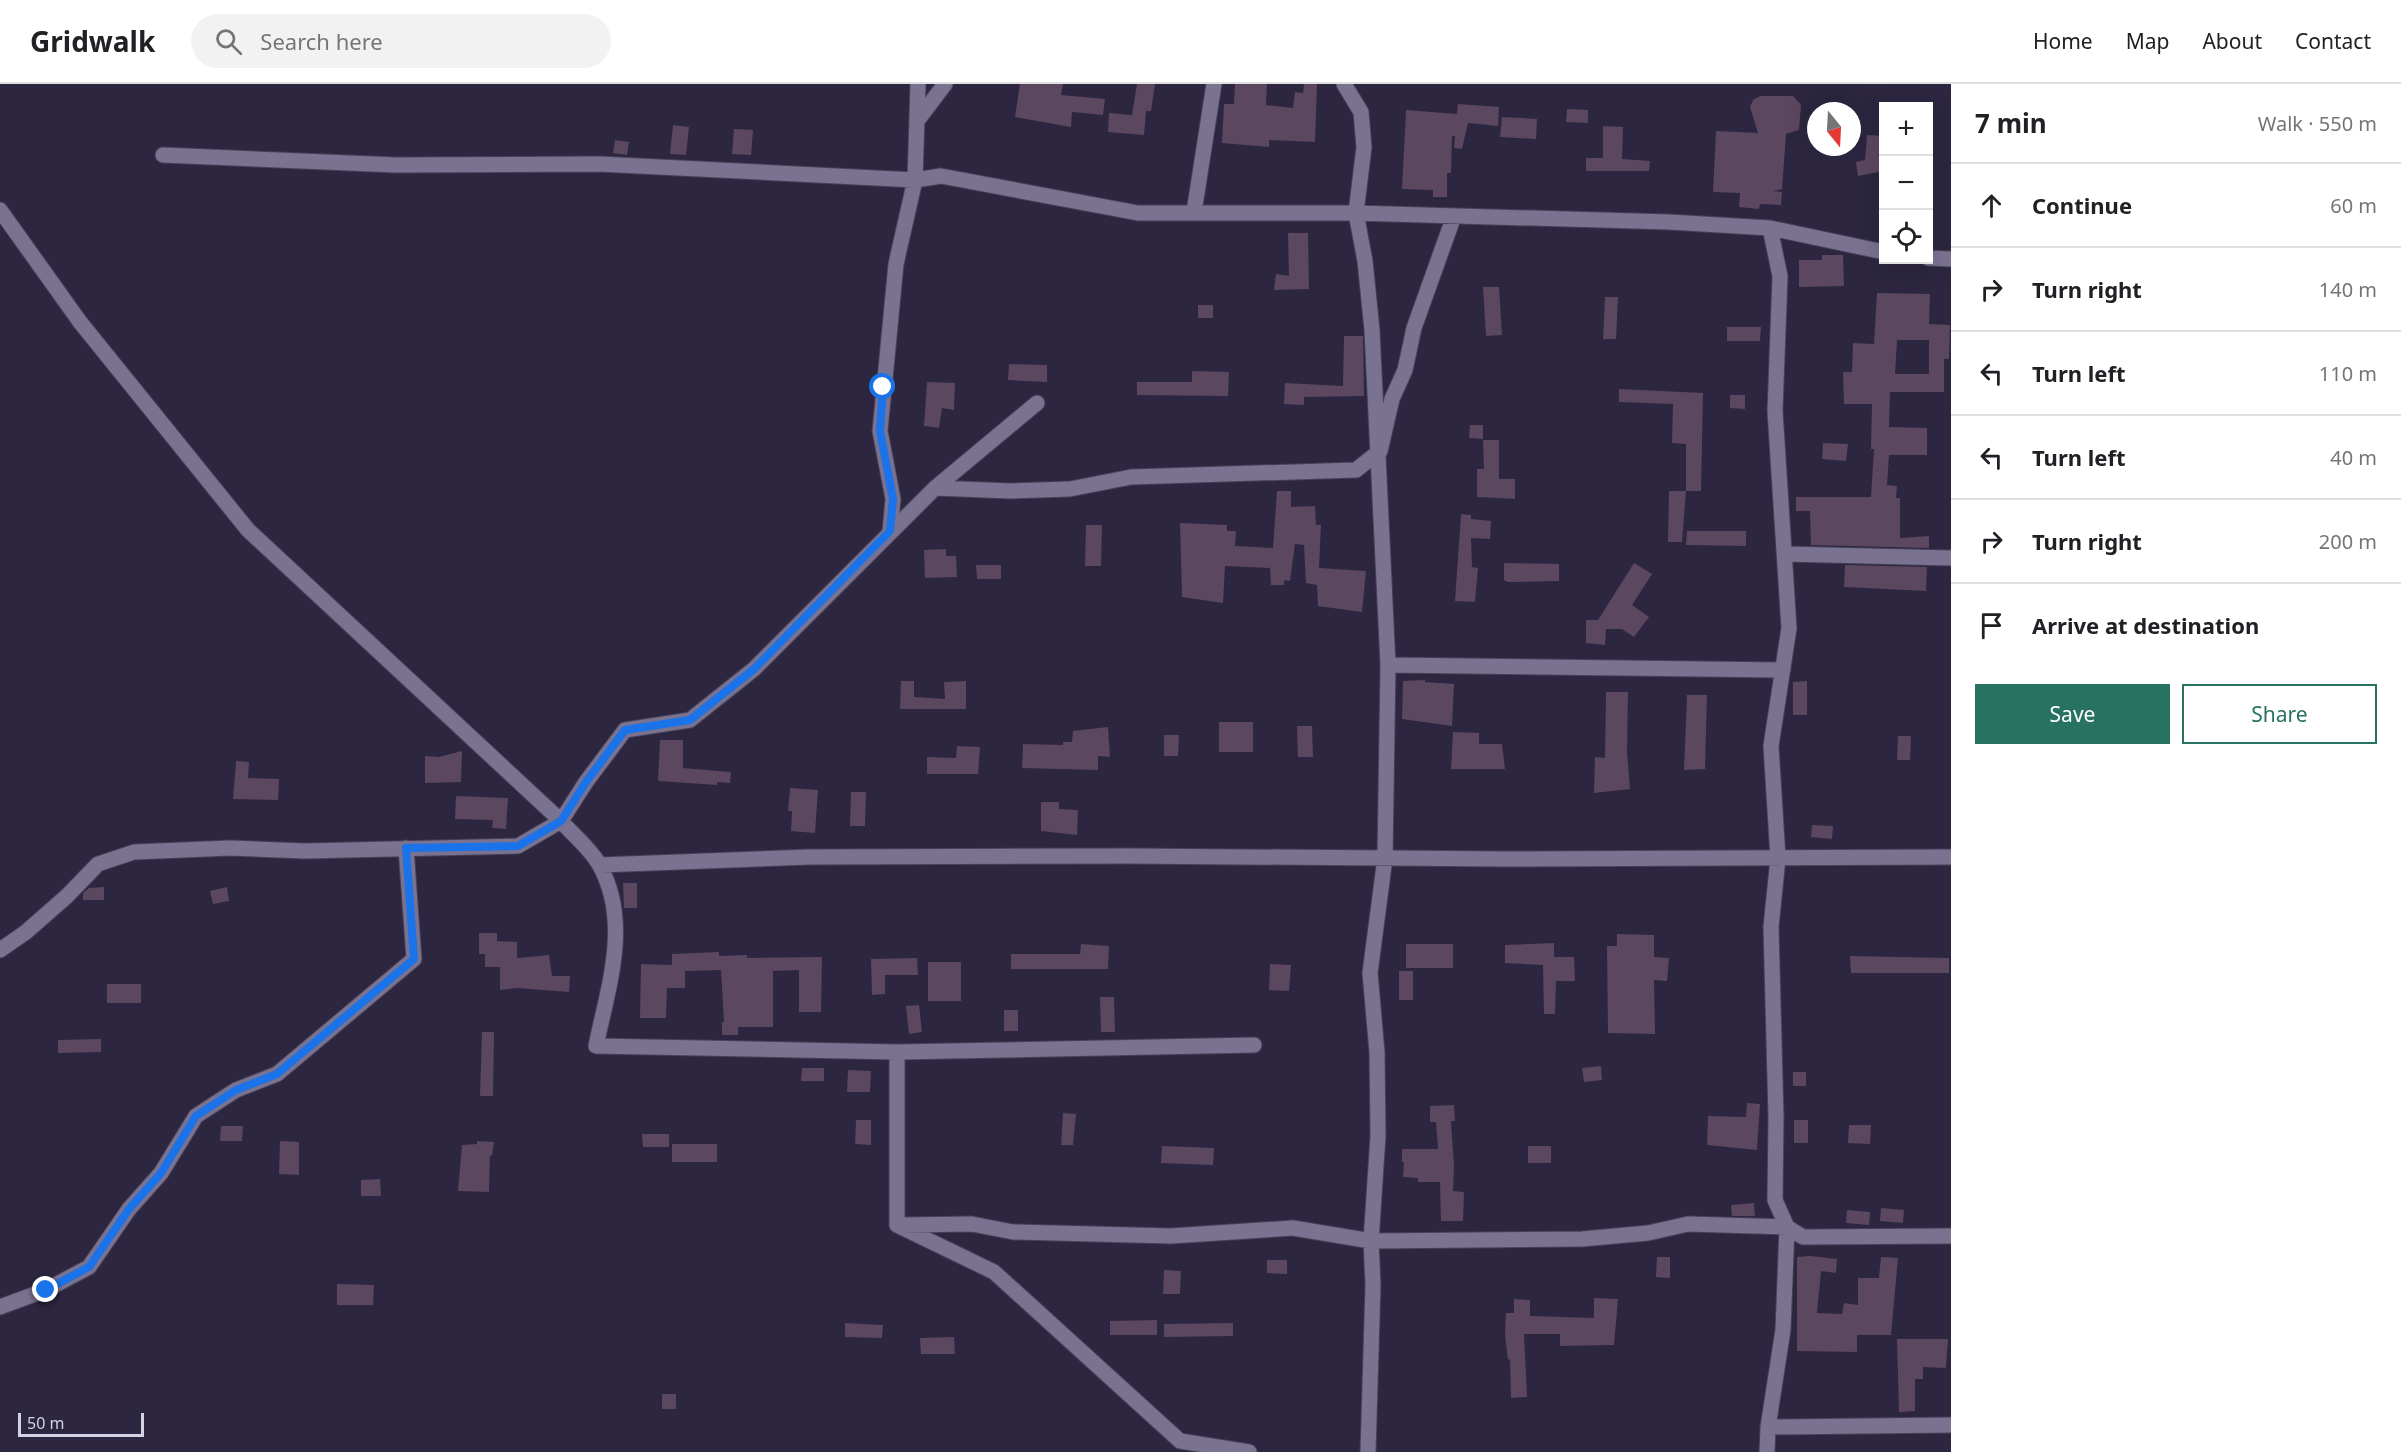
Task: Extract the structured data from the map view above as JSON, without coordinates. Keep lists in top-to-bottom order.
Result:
{
  "scale_bar": "50 m",
  "north": "bottom",
  "page": {
    "header": "Gridwalk",
    "search": "Search here",
    "nav": [
      "Home",
      "Map",
      "About",
      "Contact"
    ],
    "heading": ["7 min", "Walk · 550 m"],
    "map_buttons": ["+", "−"],
    "list": [
      ["Continue", "60 m"],
      ["Turn right", "140 m"],
      ["Turn left", "110 m"],
      ["Turn left", "40 m"],
      ["Turn right", "200 m"],
      "Arrive at destination"
    ],
    "buttons": ["Save", "Share"],
    "scale": "50 m"
  }
}
